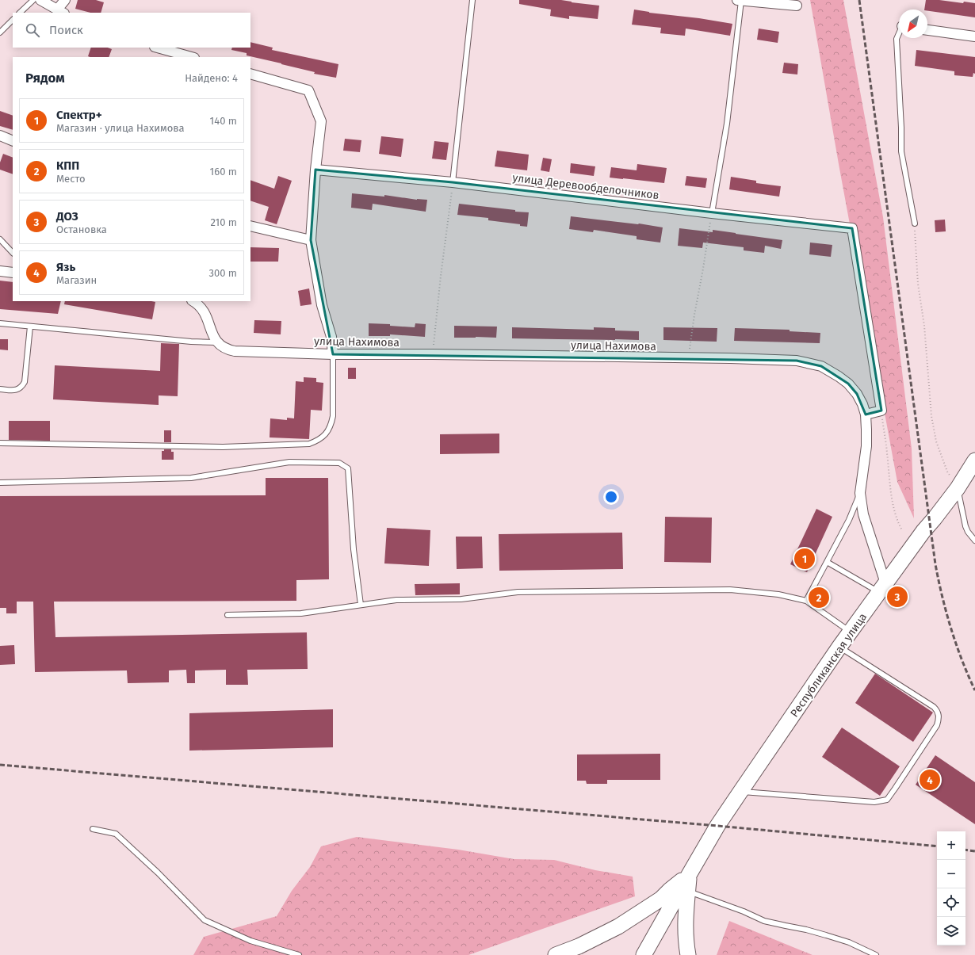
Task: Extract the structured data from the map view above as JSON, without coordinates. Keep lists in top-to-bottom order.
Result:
{
  "streets": {
    "main road": ["Республиканская улица"],
    "street": ["улица Деревообделочников", "улица Нахимова"]
  },
  "crossings": [
    ["улица Нахимова", "Республиканская улица"]
  ],
  "north": "bottom left",
  "page": {
    "search": "Поиск",
    "heading": ["Рядом", "Найдено: 4"],
    "list": [
      {
        "mark": "1",
        "name": "Спектр+",
        "note": "Магазин · улица Нахимова",
        "value": "140 m"
      },
      {
        "mark": "2",
        "name": "КПП",
        "note": "Место",
        "value": "160 m"
      },
      {
        "mark": "3",
        "name": "ДОЗ",
        "note": "Остановка",
        "value": "210 m"
      },
      {
        "mark": "4",
        "name": "Язь",
        "note": "Магазин",
        "value": "300 m"
      }
    ],
    "pins": [
      "1",
      "3",
      "2",
      "4"
    ],
    "map_buttons": ["+", "−"]
  }
}
